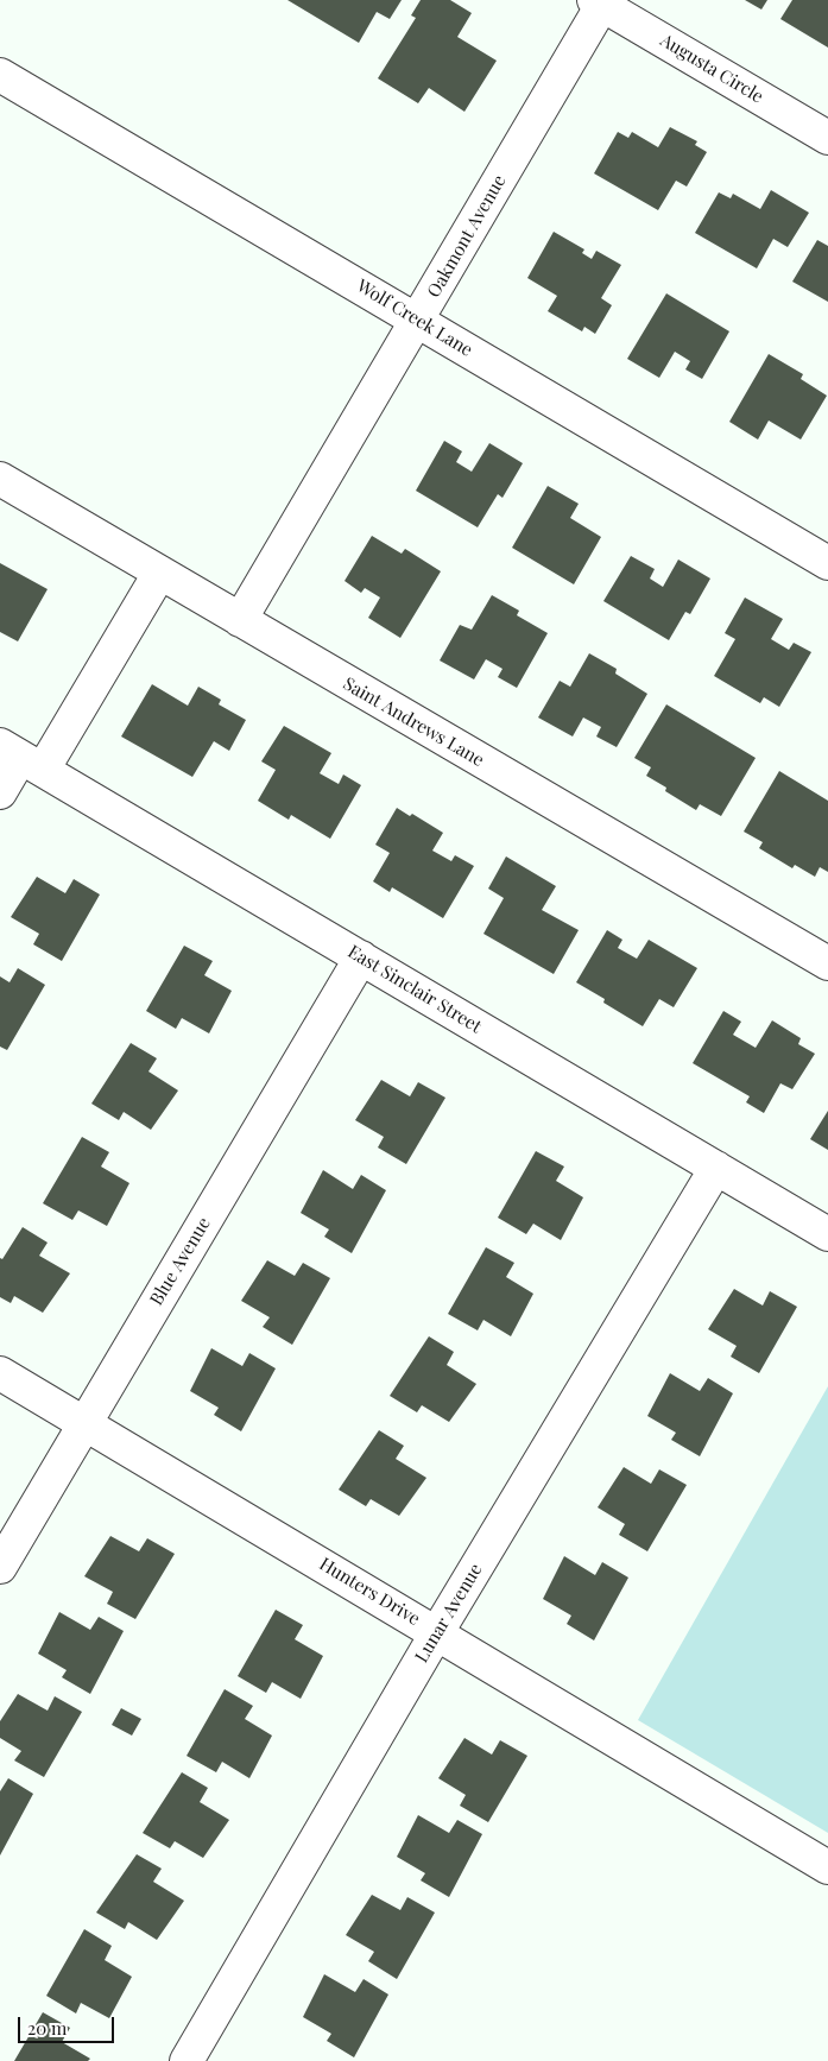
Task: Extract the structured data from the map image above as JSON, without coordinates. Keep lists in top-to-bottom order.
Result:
{
  "streets": {
    "street": [
      "Augusta Circle",
      "Oakmont Avenue",
      "Wolf Creek Lane",
      "Saint Andrews Lane",
      "East Sinclair Street",
      "Blue Avenue",
      "Hunters Drive",
      "Lunar Avenue"
    ]
  },
  "crossings": [
    ["Augusta Circle", "Oakmont Avenue"],
    ["Oakmont Avenue", "Wolf Creek Lane"],
    ["Oakmont Avenue", "Saint Andrews Lane"],
    ["East Sinclair Street", "Blue Avenue"],
    ["East Sinclair Street", "Lunar Avenue"],
    ["Blue Avenue", "Hunters Drive"],
    ["Hunters Drive", "Lunar Avenue"]
  ],
  "scale_bar": "20 m"
}
